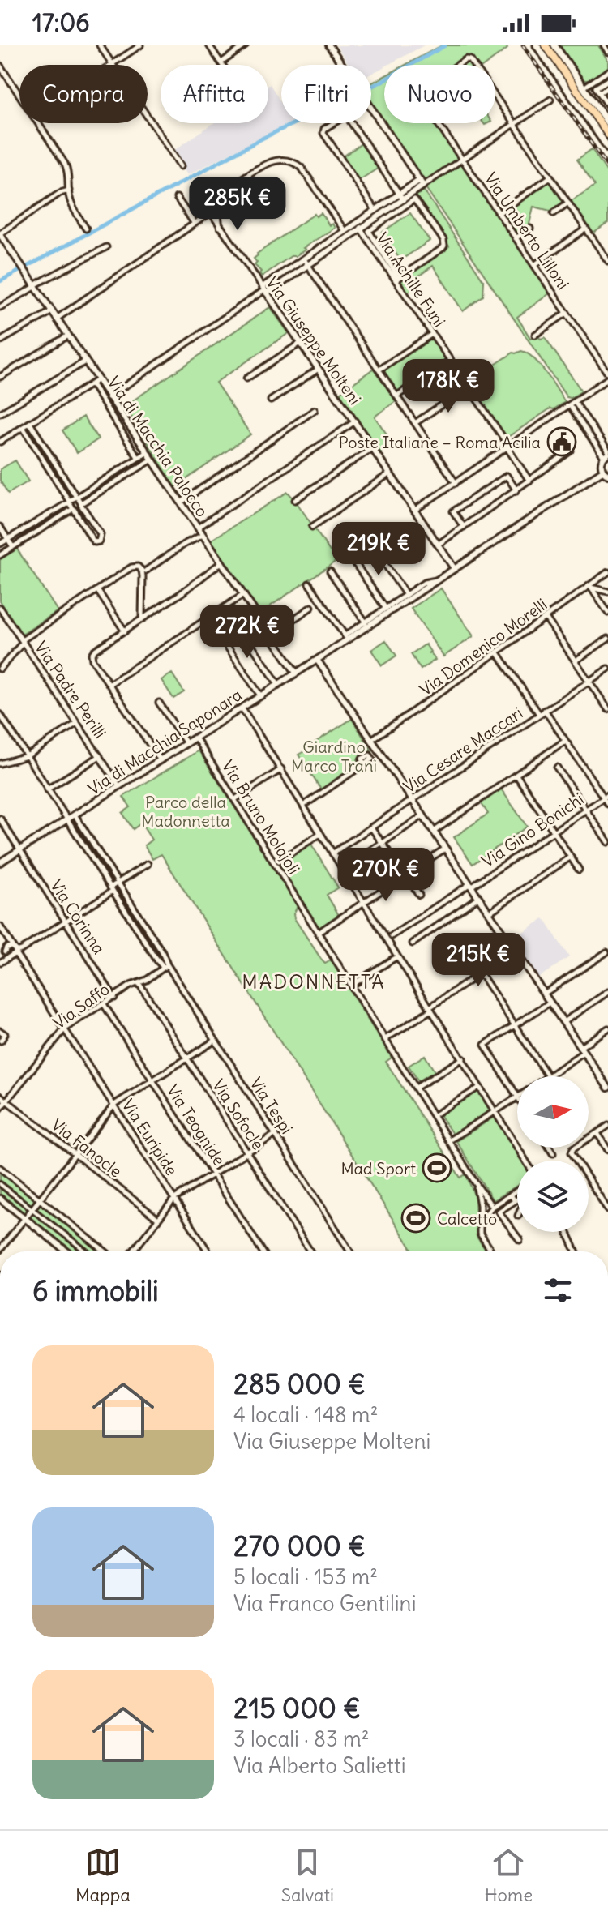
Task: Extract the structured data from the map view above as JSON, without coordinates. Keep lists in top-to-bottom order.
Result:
{
  "streets": {
    "street": [
      "Via Umberto Lilloni",
      "Via Achille Funi",
      "Via Giuseppe Molteni",
      "Via di Macchia Palocco",
      "Via Domenico Morelli",
      "Via Padre Perilli",
      "Via di Macchia Saponara",
      "Via Cesare Maccari",
      "Via Bruno Molajoli",
      "Via Gino Bonichi",
      "Via Corinna",
      "Via Saffo",
      "Via Tespi",
      "Via Sofocle",
      "Via Teognide",
      "Via Euripide",
      "Via Fanocle"
    ]
  },
  "crossings": [
    ["Via Giuseppe Molteni", "Via di Macchia Saponara"],
    ["Via di Macchia Palocco", "Via di Macchia Saponara"],
    ["Via Padre Perilli", "Via di Macchia Saponara"],
    ["Via di Macchia Saponara", "Via Bruno Molajoli"],
    ["Via di Macchia Saponara", "Via Corinna"],
    ["Via di Macchia Saponara", "Via Tespi"],
    ["Via Corinna", "Via Saffo"],
    ["Via Saffo", "Via Tespi"],
    ["Via Saffo", "Via Sofocle"],
    ["Via Saffo", "Via Teognide"],
    ["Via Saffo", "Via Euripide"],
    ["Via Saffo", "Via Fanocle"]
  ],
  "districts": ["MADONNETTA"],
  "parks": ["Giardino Marco Trani", "Parco della Madonnetta"],
  "places": {
    "public building": ["Poste Italiane – Roma Acilia"],
    "sports": ["Mad Sport", "Calcetto"]
  },
  "north": "right",
  "page": {
    "status": "17:06",
    "chip": [
      "Compra",
      "Affitta",
      "Filtri",
      "Nuovo"
    ],
    "price": [
      "285K €",
      "178K €",
      "219K €",
      "272K €",
      "270K €",
      "215K €"
    ],
    "heading": "6 immobili",
    "list": [
      {
        "name": "285 000 €",
        "note": "4 locali · 148 m² · Via Giuseppe Molteni"
      },
      {
        "name": "270 000 €",
        "note": "5 locali · 153 m² · Via Franco Gentilini"
      },
      {
        "name": "215 000 €",
        "note": "3 locali · 83 m² · Via Alberto Salietti"
      }
    ],
    "tabs": ["Mappa", "Salvati", "Home"]
  }
}
